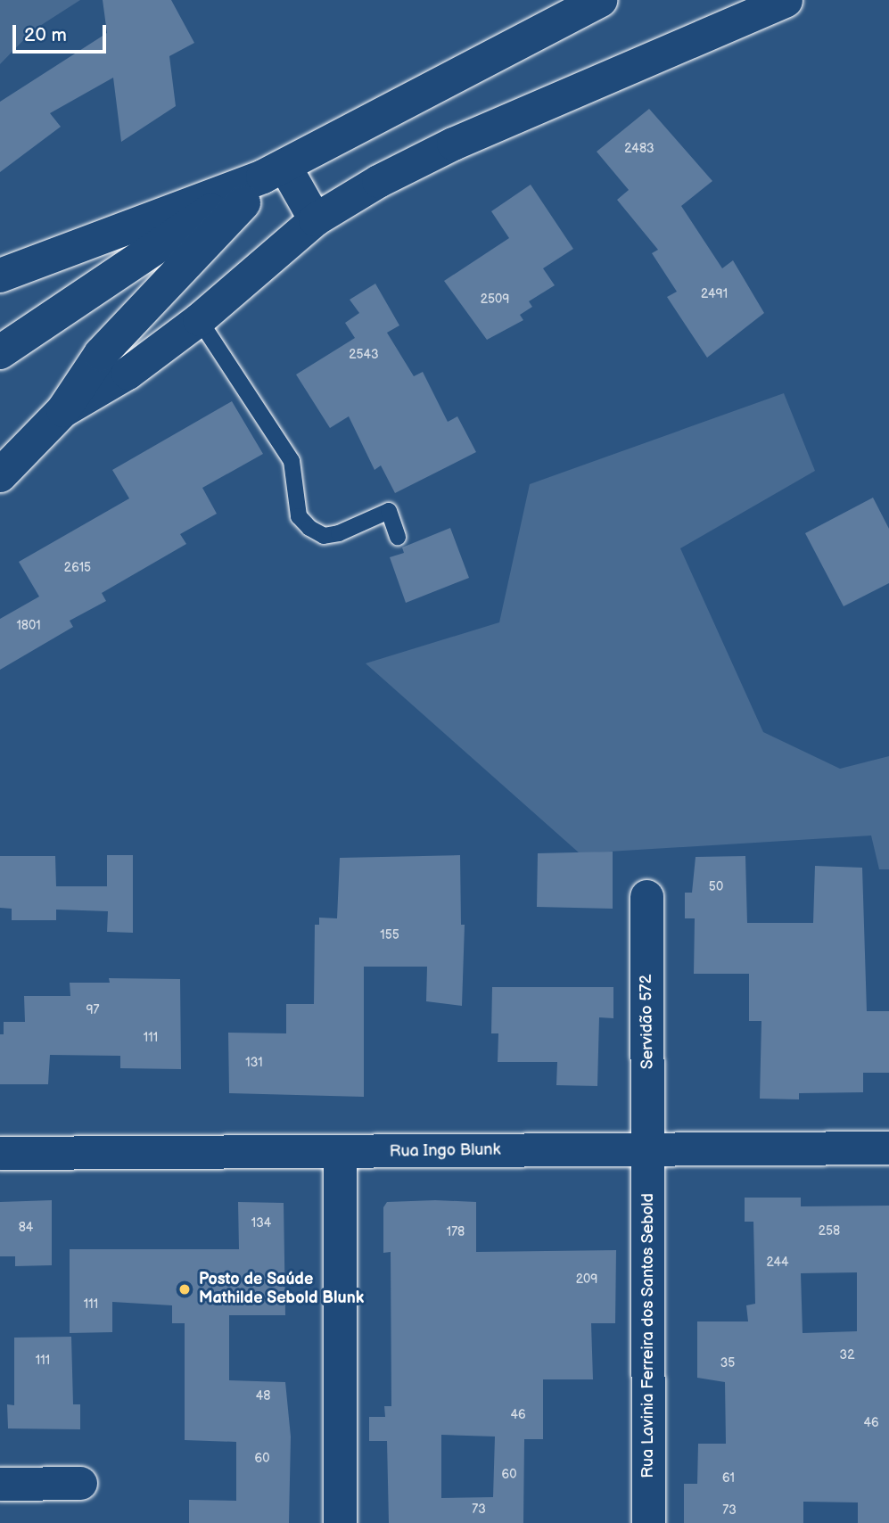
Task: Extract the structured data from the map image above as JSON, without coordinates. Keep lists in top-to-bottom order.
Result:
{
  "streets": {
    "street": ["Servidão 572", "Rua Ingo Blunk", "Rua Lavinia Ferreira dos Santos Sebold"]
  },
  "crossings": [
    ["Servidão 572", "Rua Ingo Blunk"],
    ["Servidão 572", "Rua Lavinia Ferreira dos Santos Sebold"],
    ["Rua Ingo Blunk", "Rua Lavinia Ferreira dos Santos Sebold"]
  ],
  "places": ["Posto de Saúde Mathilde Sebold Blunk"],
  "house_numbers": [
    "2483",
    "2491",
    "2509",
    "2543",
    "2615",
    "1801",
    "50",
    "155",
    "97",
    "111",
    "131",
    "134",
    "84",
    "258",
    "178",
    "244",
    "209",
    "111",
    "32",
    "111",
    "35",
    "48",
    "46",
    "46",
    "60",
    "60",
    "61",
    "73",
    "73"
  ],
  "scale_bar": "20 m"
}
